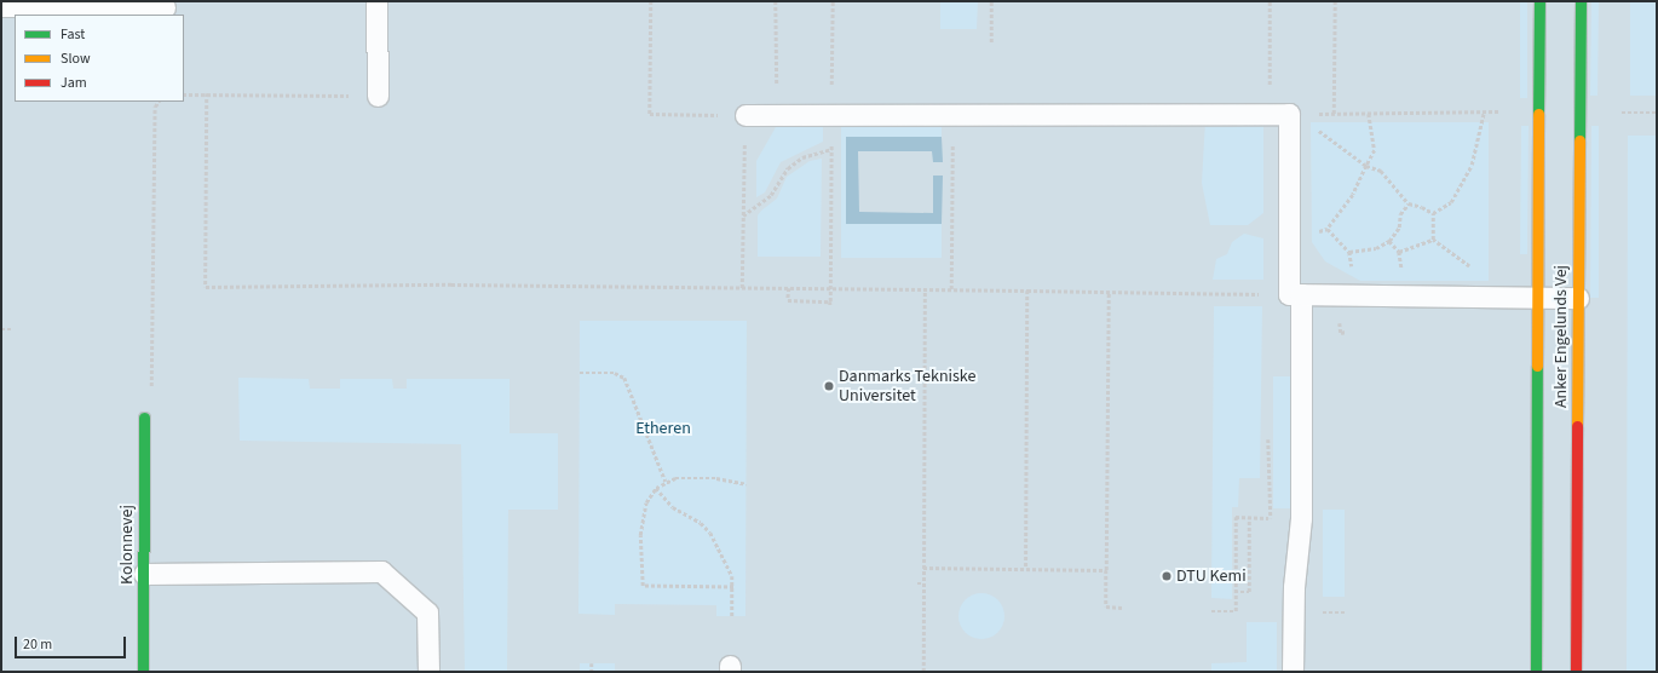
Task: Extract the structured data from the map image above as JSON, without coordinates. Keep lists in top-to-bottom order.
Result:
{
  "streets": {
    "street": ["Anker Engelunds Vej", "Kolonnevej"]
  },
  "parks": ["Etheren"],
  "places": ["Danmarks Tekniske Universitet", "DTU Kemi"],
  "legend": ["Fast", "Slow", "Jam"],
  "scale_bar": "20 m"
}
